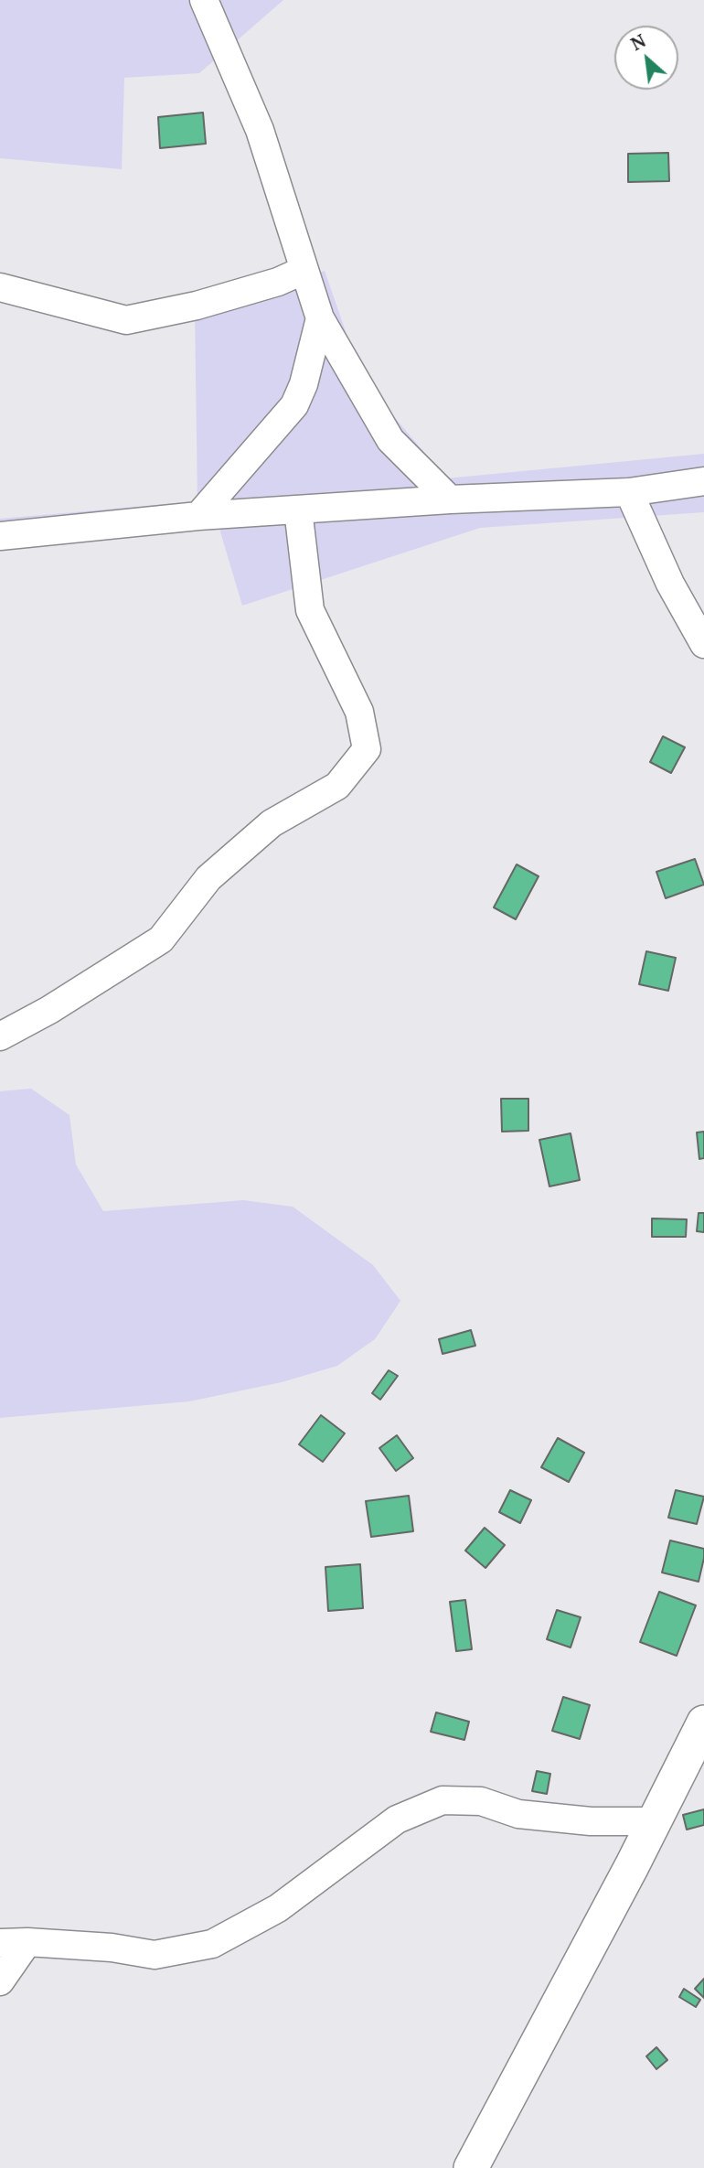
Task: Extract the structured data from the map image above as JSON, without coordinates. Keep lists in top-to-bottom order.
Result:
{
  "north": "top left"
}
